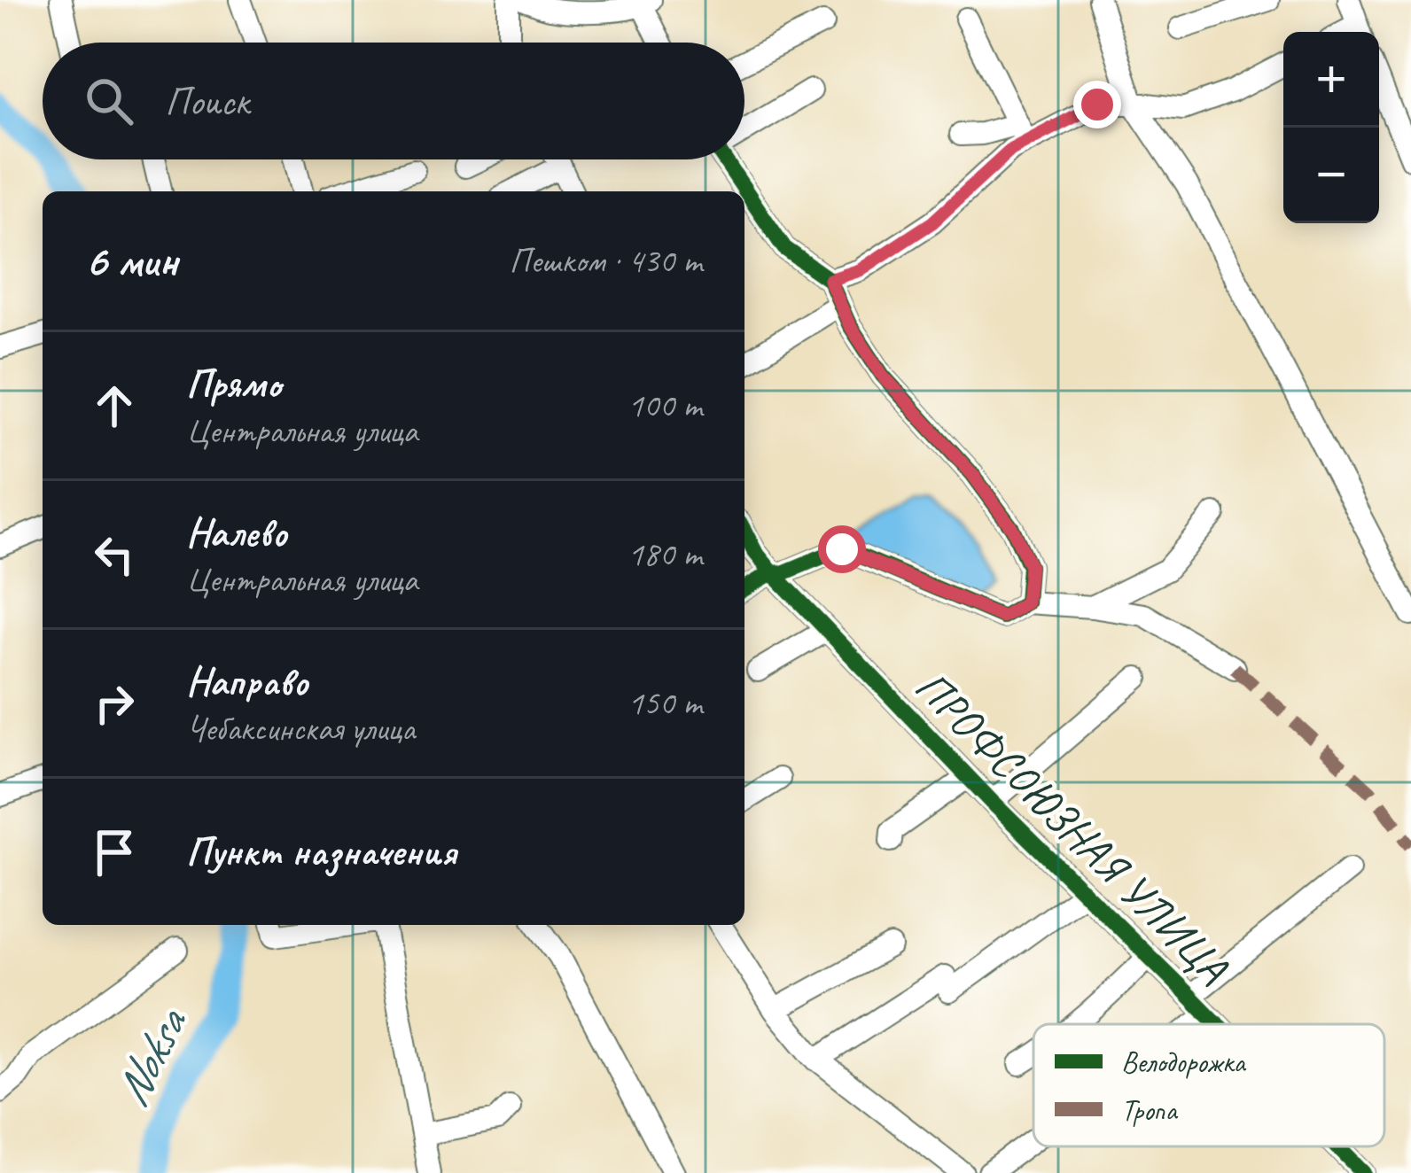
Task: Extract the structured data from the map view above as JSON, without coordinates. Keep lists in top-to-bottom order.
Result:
{
  "streets": {
    "street": ["ПРОФСОЮЗНАЯ УЛИЦА"]
  },
  "water": ["Noksa"],
  "legend": ["Велодорожка", "Тропа"],
  "page": {
    "map_buttons": ["+", "−"],
    "search": "Поиск",
    "heading": ["6 мин", "Пешком · 430 m"],
    "list": [
      ["Прямо", "Центральная улица", "100 m"],
      ["Налево", "Центральная улица", "180 m"],
      ["Направо", "Чебаксинская улица", "150 m"],
      "Пункт назначения"
    ]
  }
}
